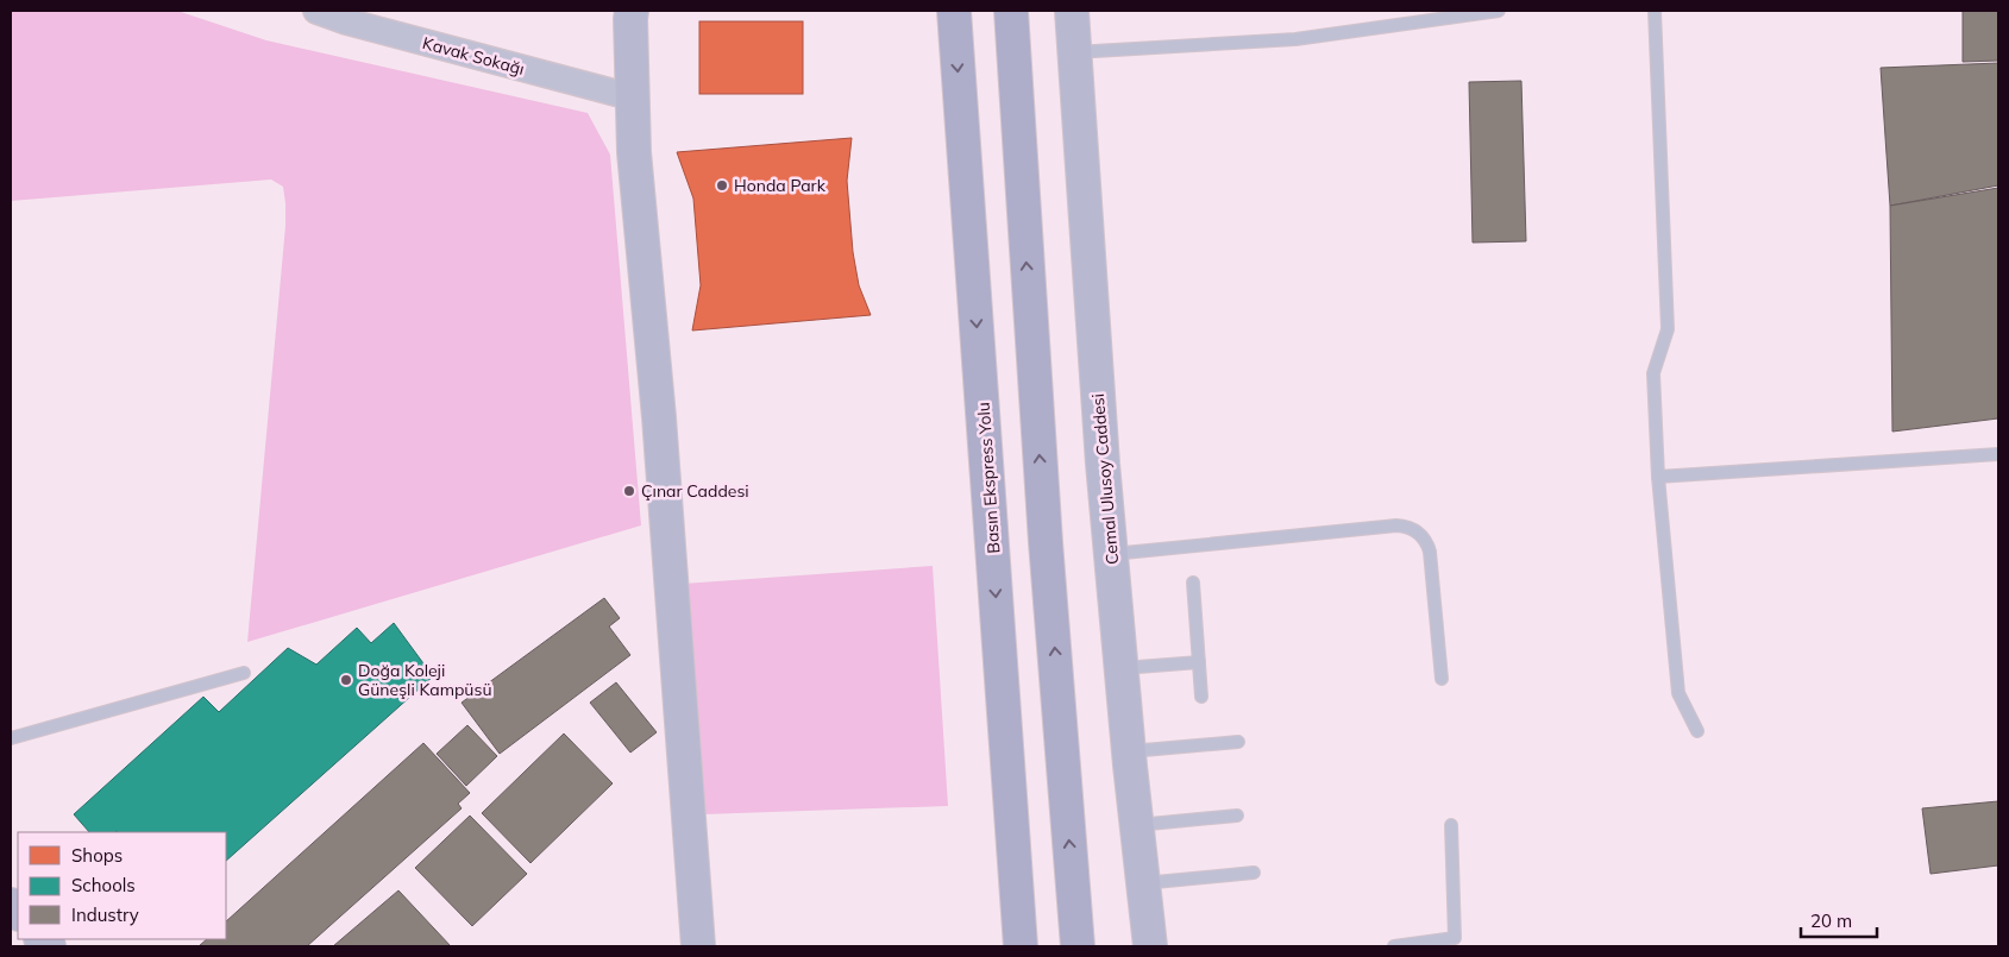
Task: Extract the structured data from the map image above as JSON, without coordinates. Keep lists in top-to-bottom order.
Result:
{
  "streets": {
    "highway": ["Basın Ekspress Yolu"],
    "main road": ["Cemal Ulusoy Caddesi"],
    "street": ["Kavak Sokağı"]
  },
  "places": ["Honda Park", "Çınar Caddesi", "Doğa Koleji Güneşli Kampüsü"],
  "legend": ["Shops", "Schools", "Industry"],
  "scale_bar": "20 m"
}
